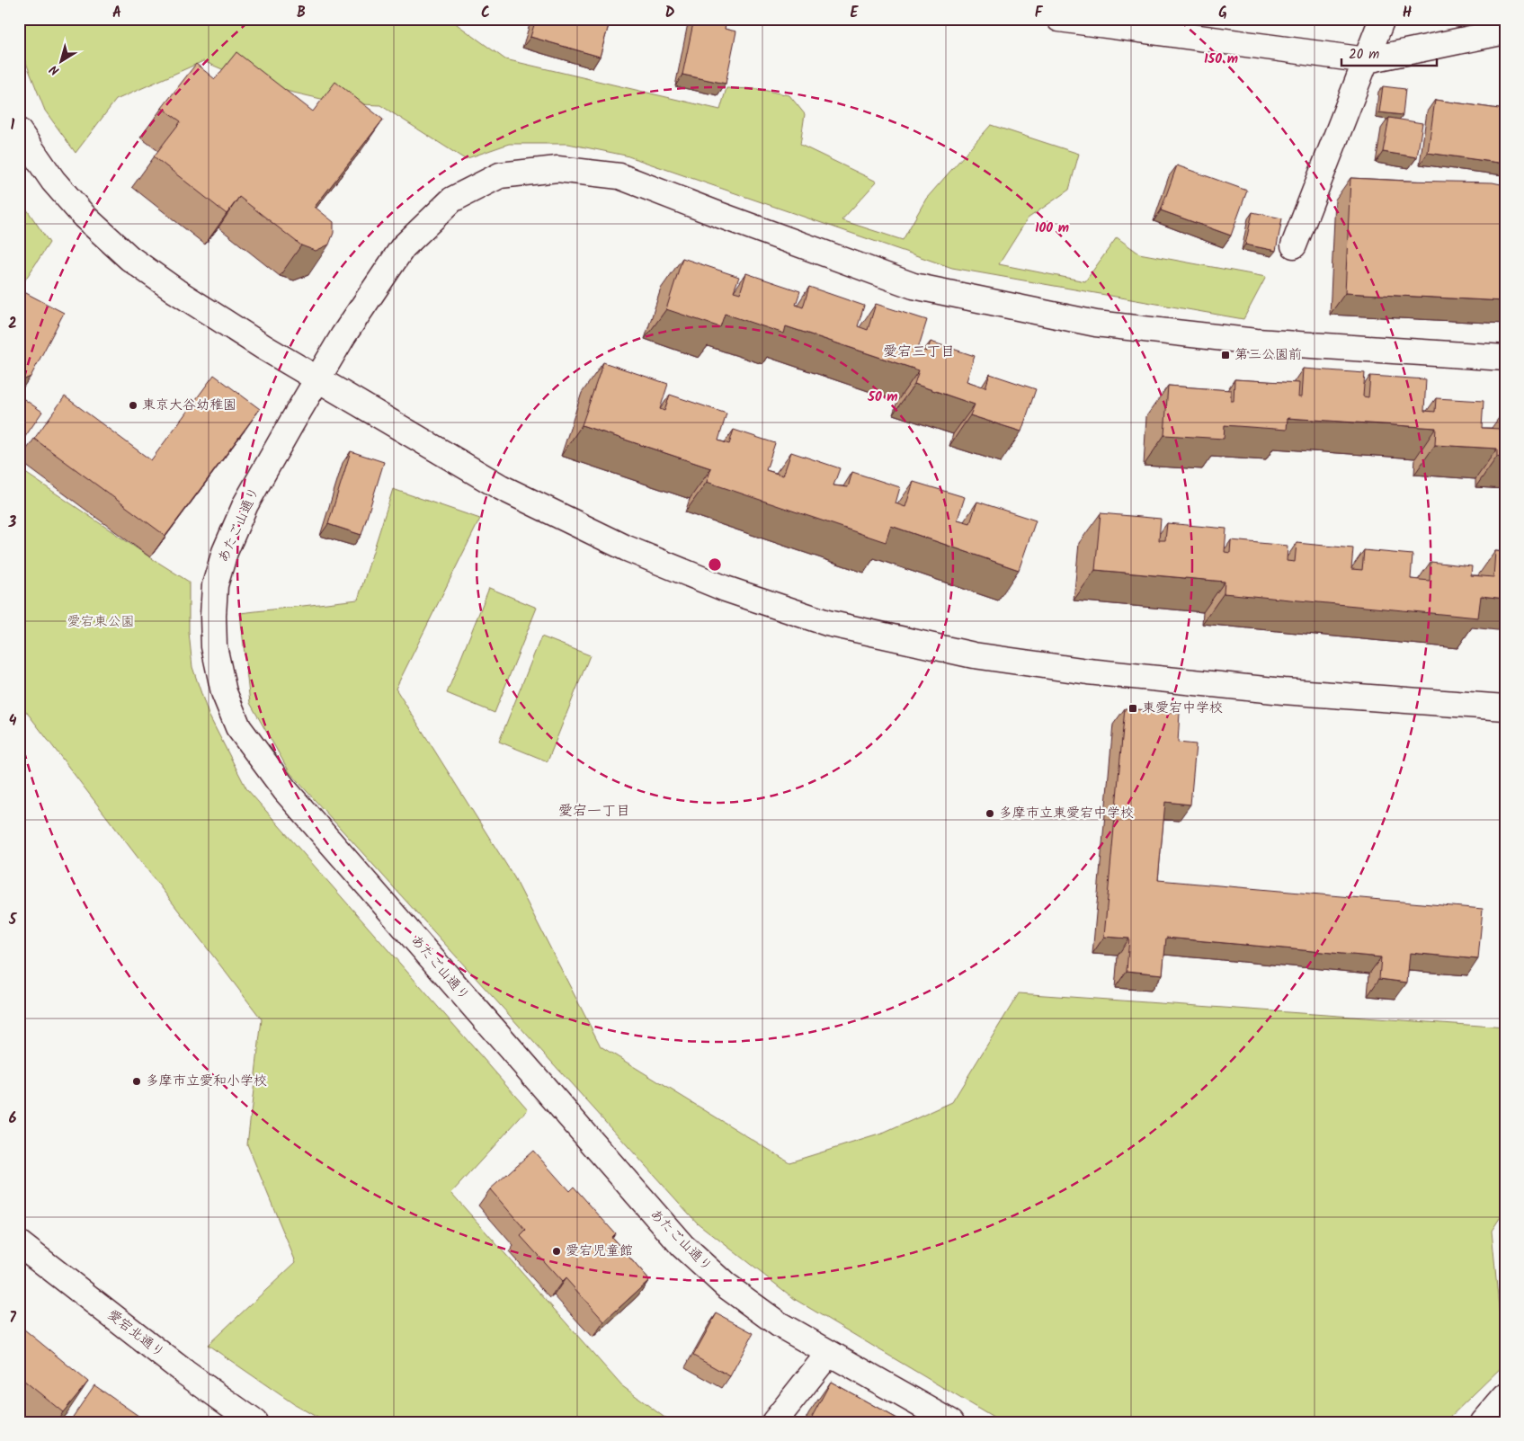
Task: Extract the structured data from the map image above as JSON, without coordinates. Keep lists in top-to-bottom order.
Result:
{
  "streets": {
    "street": ["あたご山通り", "愛宕北通り"]
  },
  "districts": ["愛宕三丁目", "愛宕一丁目"],
  "parks": ["愛宕東公園"],
  "places": {
    "transit": ["第三公園前", "東愛宕中学校"],
    "other": [
      "東京大谷幼稚園",
      "多摩市立東愛宕中学校",
      "多摩市立愛和小学校",
      "愛宕児童館"
    ]
  },
  "scale_bar": "20 m",
  "north": "bottom left",
  "grid": {
    "columns": [
      "A",
      "B",
      "C",
      "D",
      "E",
      "F",
      "G",
      "H"
    ],
    "rows": [
      "1",
      "2",
      "3",
      "4",
      "5",
      "6",
      "7"
    ]
  },
  "rings": ["150 m", "100 m", "50 m"]
}
